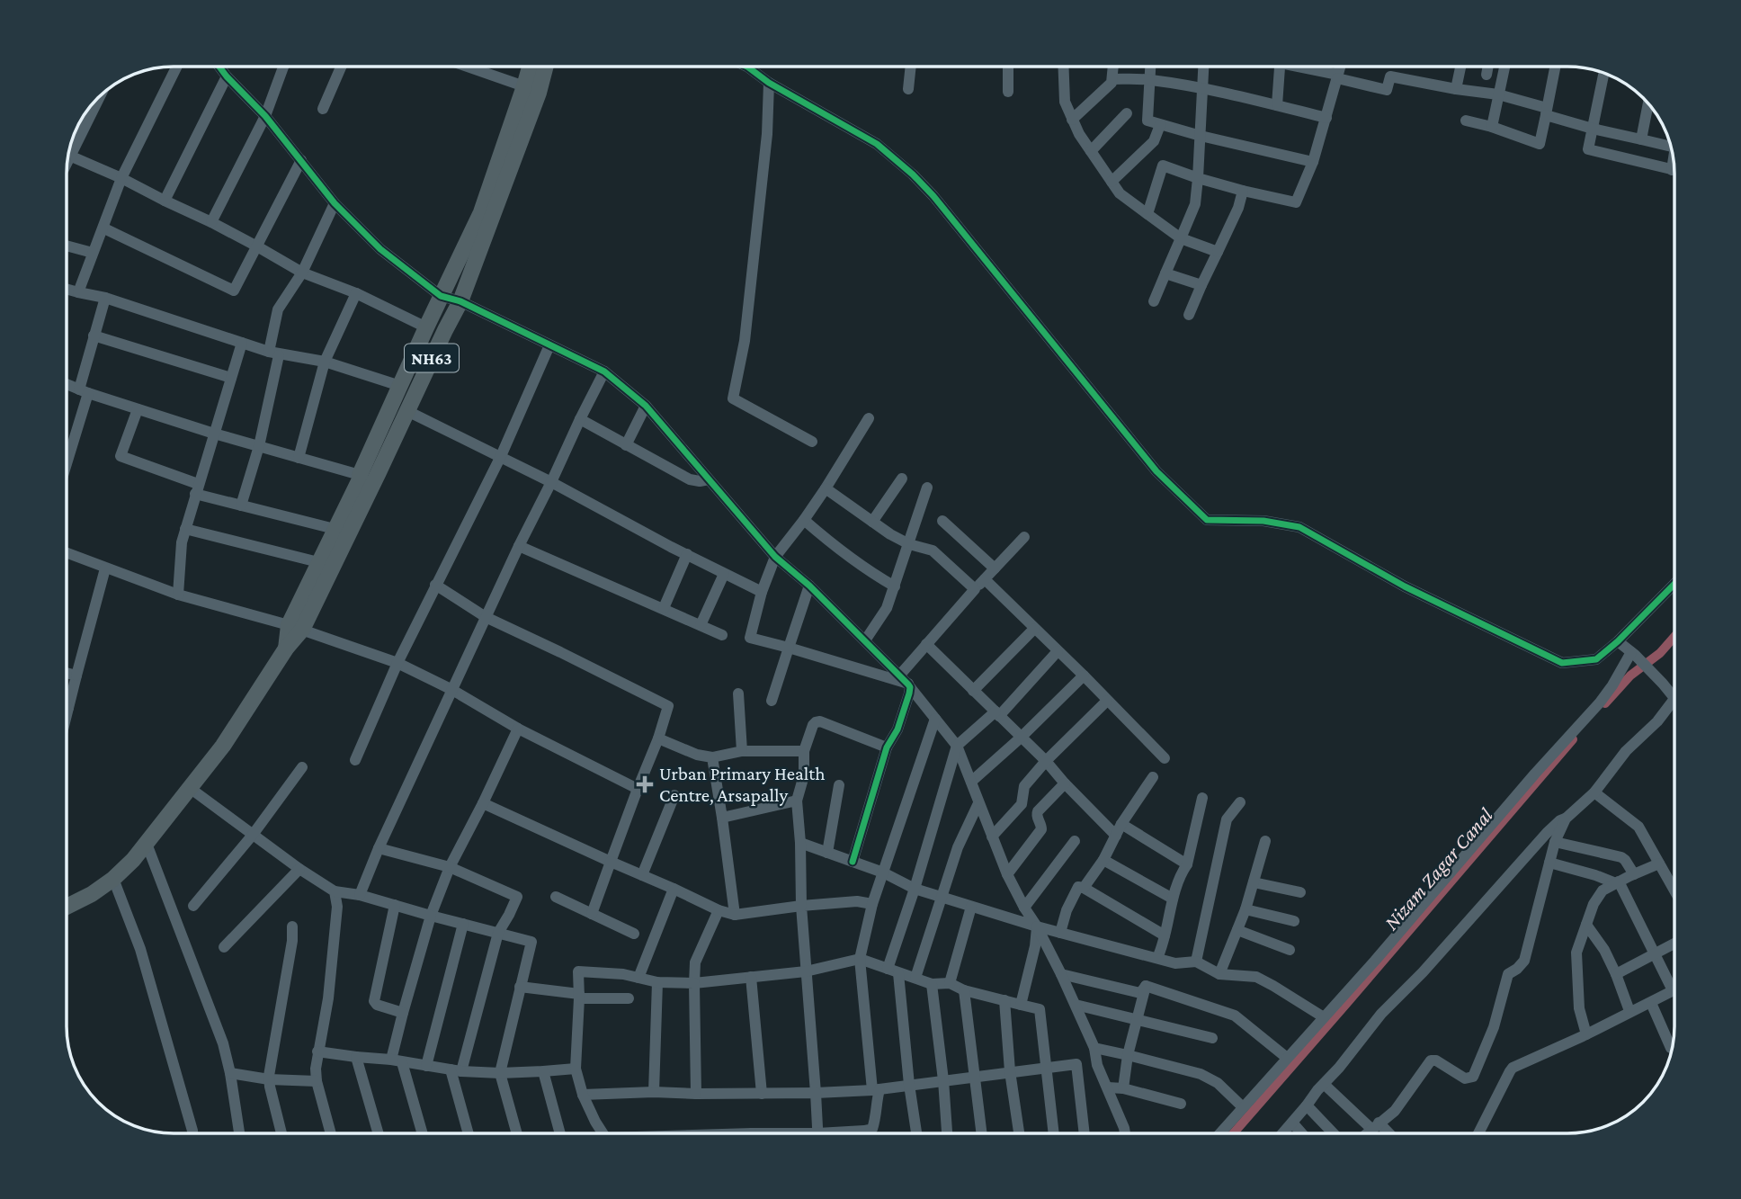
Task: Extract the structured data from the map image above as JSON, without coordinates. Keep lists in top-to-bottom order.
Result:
{
  "streets": {
    "highway": ["NH63"]
  },
  "water": ["Nizam Zagar Canal"],
  "places": {
    "health": ["Urban Primary Health Centre, Arsapally"]
  }
}
